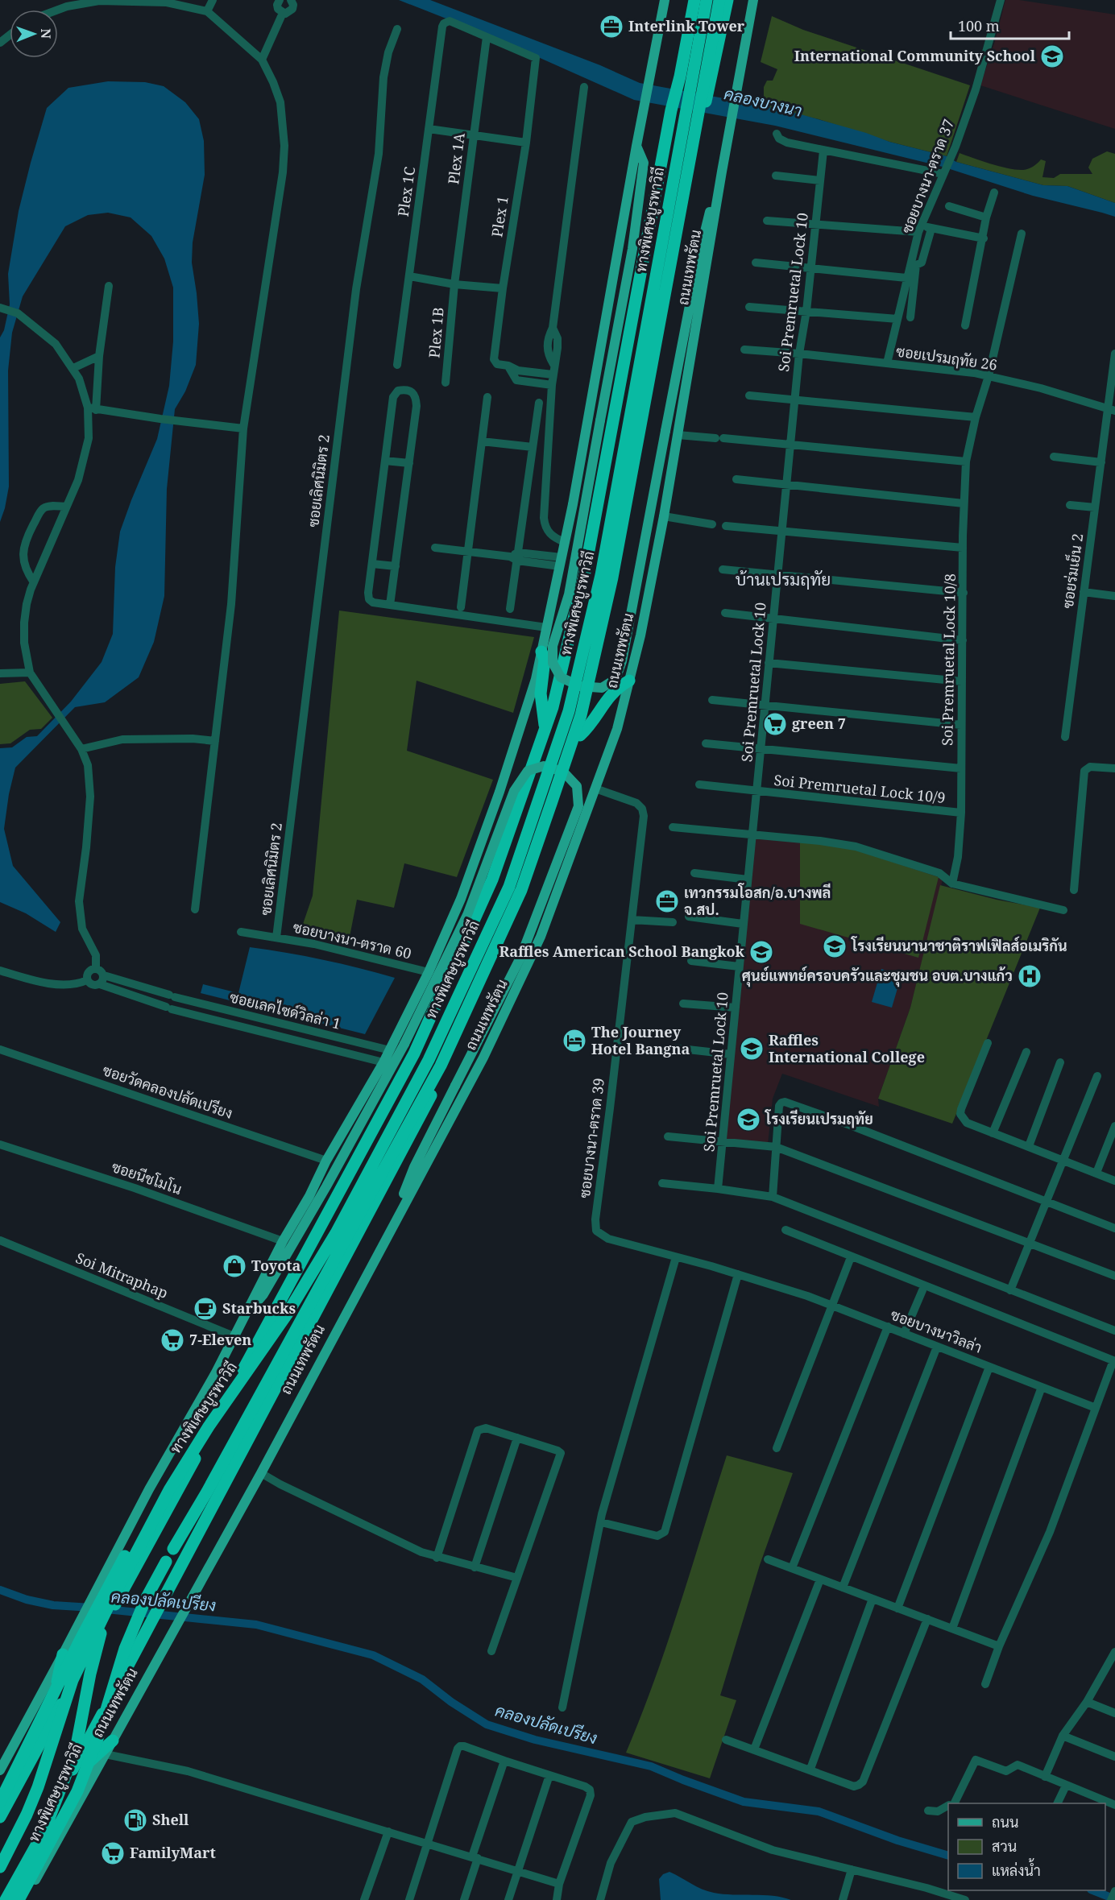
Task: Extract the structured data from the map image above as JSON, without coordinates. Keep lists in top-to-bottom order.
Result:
{
  "streets": {
    "highway": ["ทางพิเศษบูรพาวิถี", "ถนนเทพรัตน"],
    "street": [
      "Plex 1A",
      "ซอยบางนา-ตราด 37",
      "Plex 1C",
      "Plex 1",
      "Soi Premruetal Lock 10",
      "Plex 1B",
      "ซอยเปรมฤทัย 26",
      "ซอยเลิศนิมิตร 2",
      "ซอยร่มเย็น 2",
      "Soi Premruetal Lock 10/8",
      "Soi Premruetal Lock 10/9",
      "ซอยบางนา-ตราด 60",
      "ซอยเลคไซด์วิลล่า 1",
      "ซอยวัดคลองปลัดเปรียง",
      "ซอยบางนา-ตราด 39",
      "ซอยนีชโมโน",
      "Soi Mitraphap",
      "ซอยบางนาวิลล่า"
    ]
  },
  "crossings": [
    ["Plex 1A", "Plex 1C"],
    ["Plex 1A", "Plex 1"],
    ["Plex 1A", "Plex 1B"],
    ["ซอยบางนา-ตราด 37", "ซอยเปรมฤทัย 26"],
    ["Plex 1C", "Plex 1"],
    ["ถนนเทพรัตน", "ซอยบางนา-ตราด 39"],
    ["Soi Premruetal Lock 10", "ซอยเปรมฤทัย 26"],
    ["Soi Premruetal Lock 10", "Soi Premruetal Lock 10/9"],
    ["ซอยเปรมฤทัย 26", "ซอยร่มเย็น 2"],
    ["ซอยเปรมฤทัย 26", "Soi Premruetal Lock 10/8"],
    ["ซอยเลิศนิมิตร 2", "ซอยบางนา-ตราด 60"],
    ["Soi Premruetal Lock 10/8", "Soi Premruetal Lock 10/9"],
    ["ซอยบางนา-ตราด 39", "ซอยบางนาวิลล่า"]
  ],
  "districts": ["บ้านเปรมฤทัย"],
  "water": ["คลองบางนา", "คลองปลัดเปรียง"],
  "places": {
    "office": ["Interlink Tower", "เทวกรรมโอสก/อ.บางพลี จ.สป."],
    "school or university": [
      "International Community School",
      "โรงเรียนนานาชาติราฟเฟิลส์อเมริกัน",
      "Raffles American School Bangkok",
      "Raffles International College",
      "โรงเรียนเปรมฤทัย"
    ],
    "supermarket": ["green 7", "7-Eleven", "FamilyMart"],
    "hospital": ["ศุนย์แพทย์ครอบครัวและชุมชน อบต.บางแก้ว"],
    "hotel": ["The Journey Hotel Bangna"],
    "shop": ["Toyota"],
    "cafe": ["Starbucks"],
    "fuel station": ["Shell"]
  },
  "legend": ["ถนน", "สวน", "แหล่งน้ำ"],
  "scale_bar": "100 m",
  "north": "right"
}
